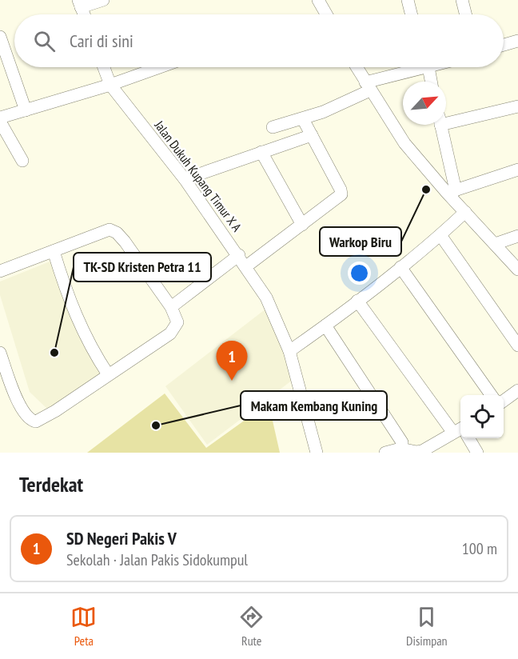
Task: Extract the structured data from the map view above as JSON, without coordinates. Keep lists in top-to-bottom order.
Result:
{
  "streets": {
    "street": ["Jalan Dukuh Kupang Timur X A"]
  },
  "places": ["Warkop Biru", "TK-SD Kristen Petra 11", "Makam Kembang Kuning"],
  "north": "top right",
  "page": {
    "search": "Cari di sini",
    "pins": "1",
    "heading": "Terdekat",
    "list": [
      {
        "mark": "1",
        "name": "SD Negeri Pakis V",
        "note": "Sekolah · Jalan Pakis Sidokumpul",
        "value": "100 m"
      }
    ],
    "nav": ["Peta", "Rute", "Disimpan"]
  }
}
